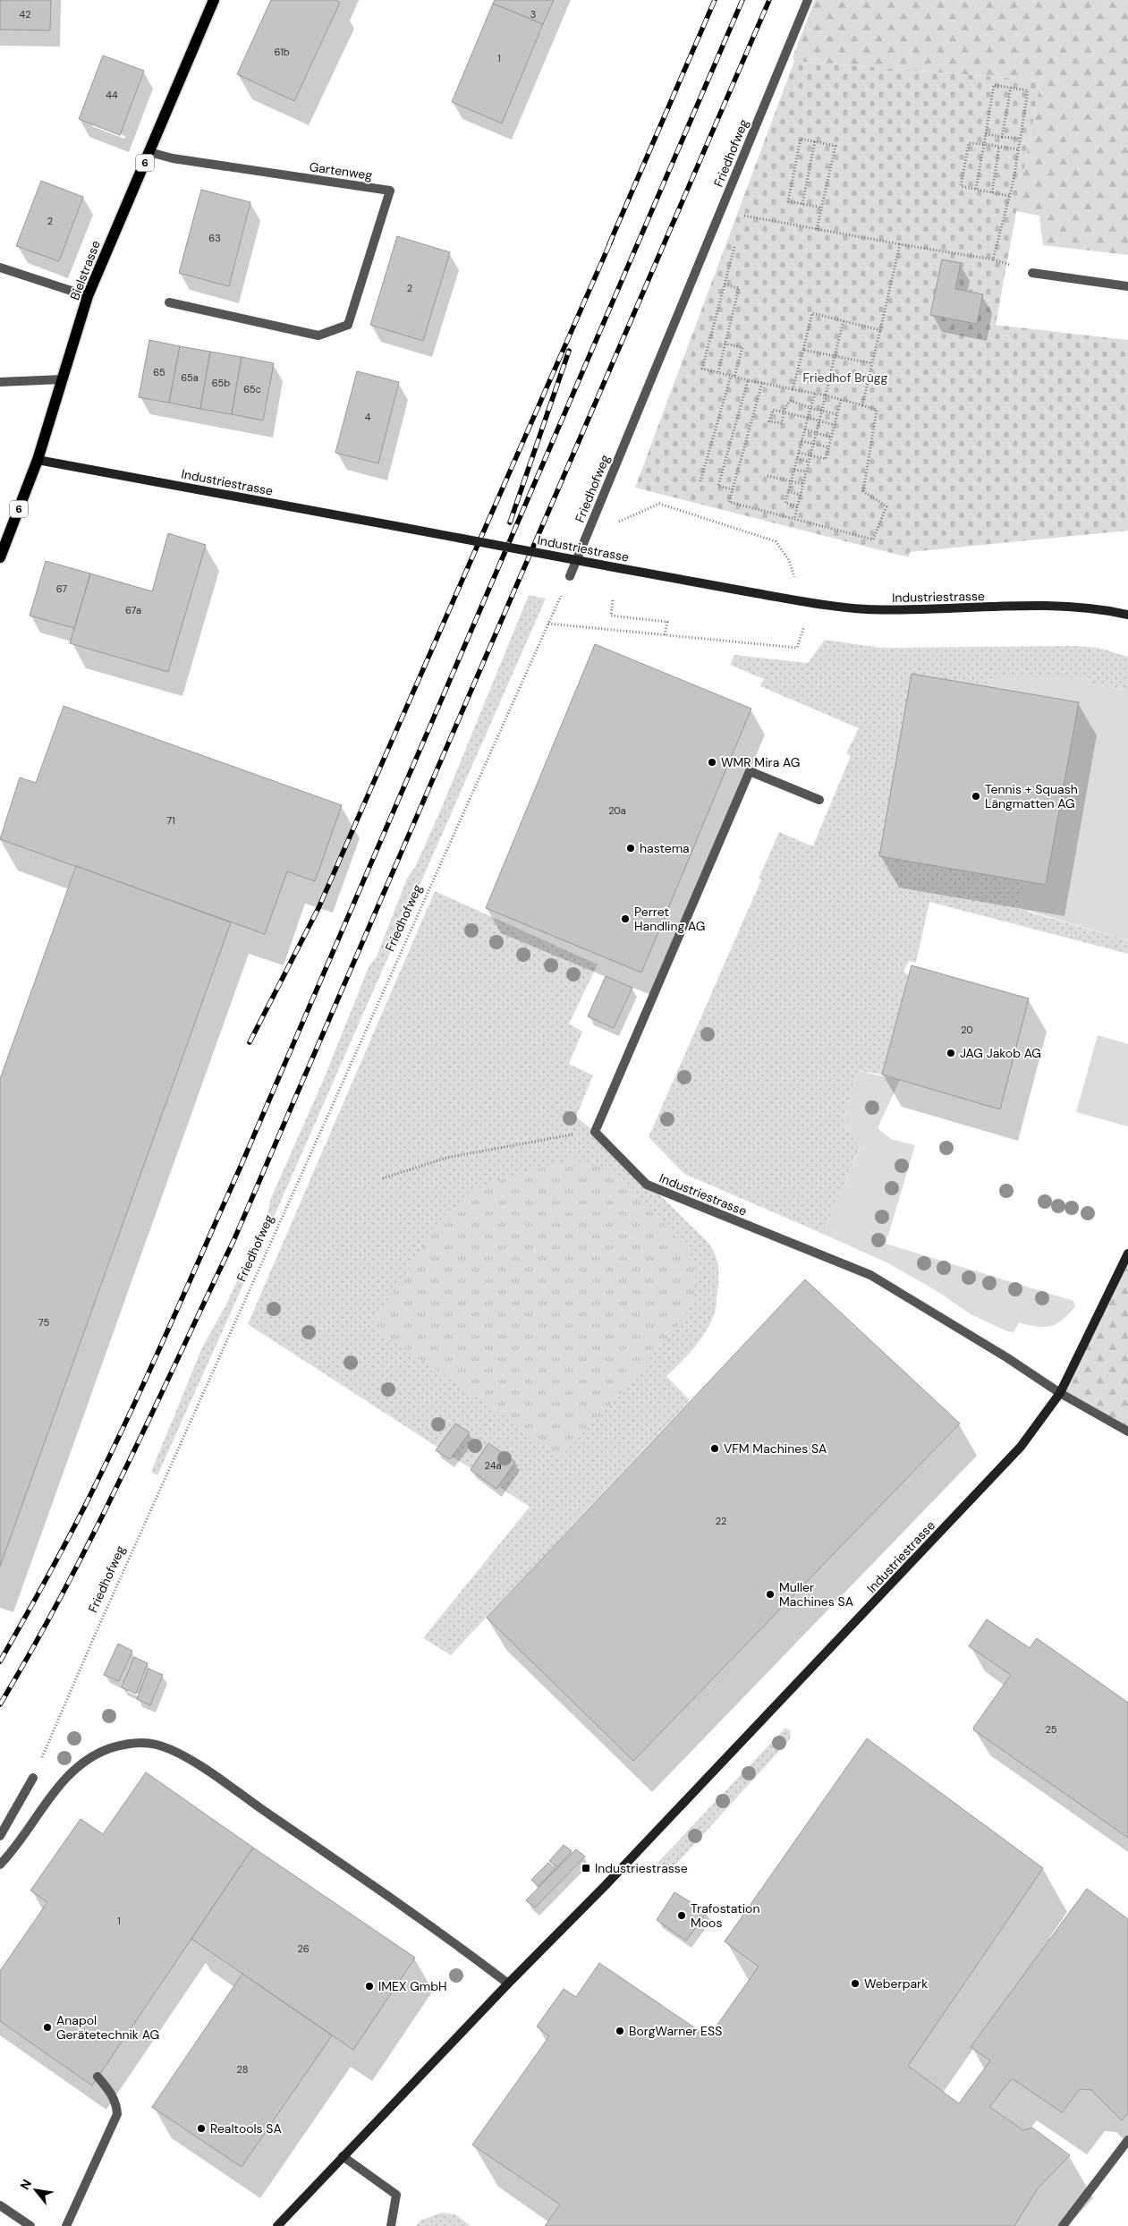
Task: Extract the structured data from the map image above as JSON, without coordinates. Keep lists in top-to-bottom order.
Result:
{
  "streets": {
    "main road": ["6", "Bielstrasse", "Industriestrasse"],
    "street": ["Friedhofweg", "Gartenweg"]
  },
  "crossings": [
    ["Gartenweg", "Bielstrasse"],
    ["Bielstrasse", "Industriestrasse"]
  ],
  "parks": ["Friedhof Brügg"],
  "places": {
    "other": [
      "WMR Mira AG",
      "Tennis + Squash Längmatten AG",
      "hastema",
      "Perret Handling AG",
      "JAG Jakob AG",
      "VFM Machines SA",
      "Muller Machines SA",
      "Trafostation Moos",
      "Weberpark",
      "IMEX GmbH",
      "Anapol Gerätetechnik AG",
      "BorgWarner ESS",
      "Realtools SA"
    ],
    "transit": ["Industriestrasse"]
  },
  "house_numbers": [
    "42",
    "3",
    "61b",
    "1",
    "44",
    "2",
    "63",
    "2",
    "65",
    "65a",
    "65b",
    "65c",
    "4",
    "67",
    "67a",
    "20a",
    "71",
    "20",
    "75",
    "24a",
    "22",
    "25",
    "1",
    "26",
    "28"
  ],
  "north": "top left"
}
